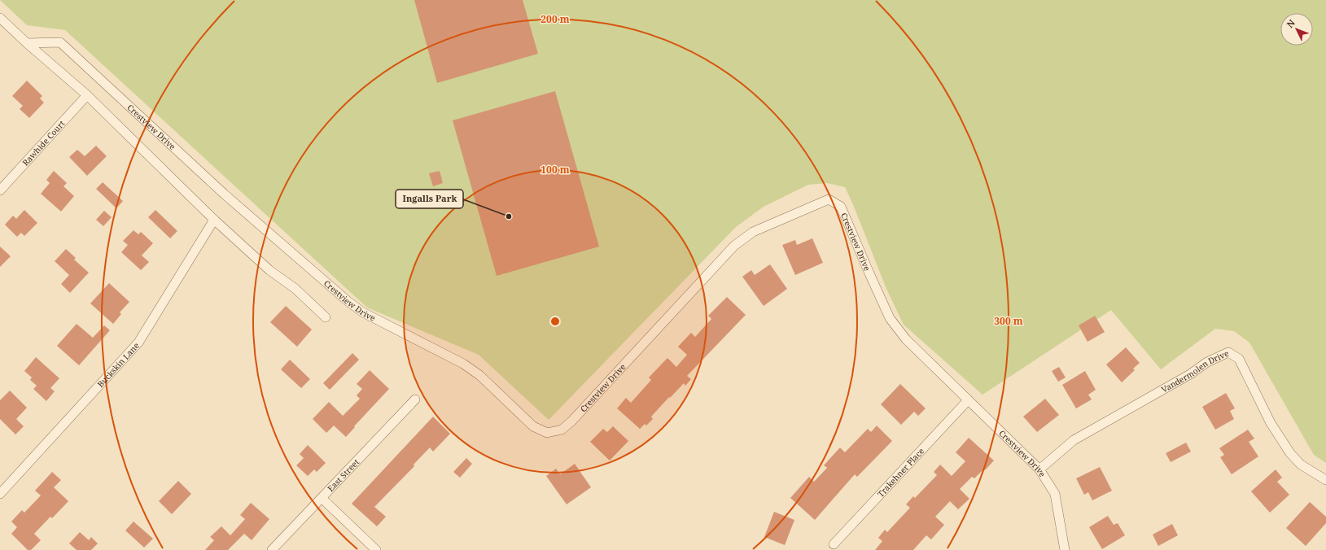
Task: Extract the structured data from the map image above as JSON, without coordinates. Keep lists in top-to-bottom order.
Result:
{
  "streets": {
    "street": [
      "Crestview Drive",
      "Rawhide Court",
      "Buckskin Lane",
      "Vandermolen Drive",
      "Trakehner Place",
      "East Street"
    ]
  },
  "crossings": [
    ["Crestview Drive", "Vandermolen Drive"],
    ["Crestview Drive", "Trakehner Place"]
  ],
  "places": ["Ingalls Park"],
  "north": "top left",
  "rings": ["200 m", "100 m", "300 m"]
}
